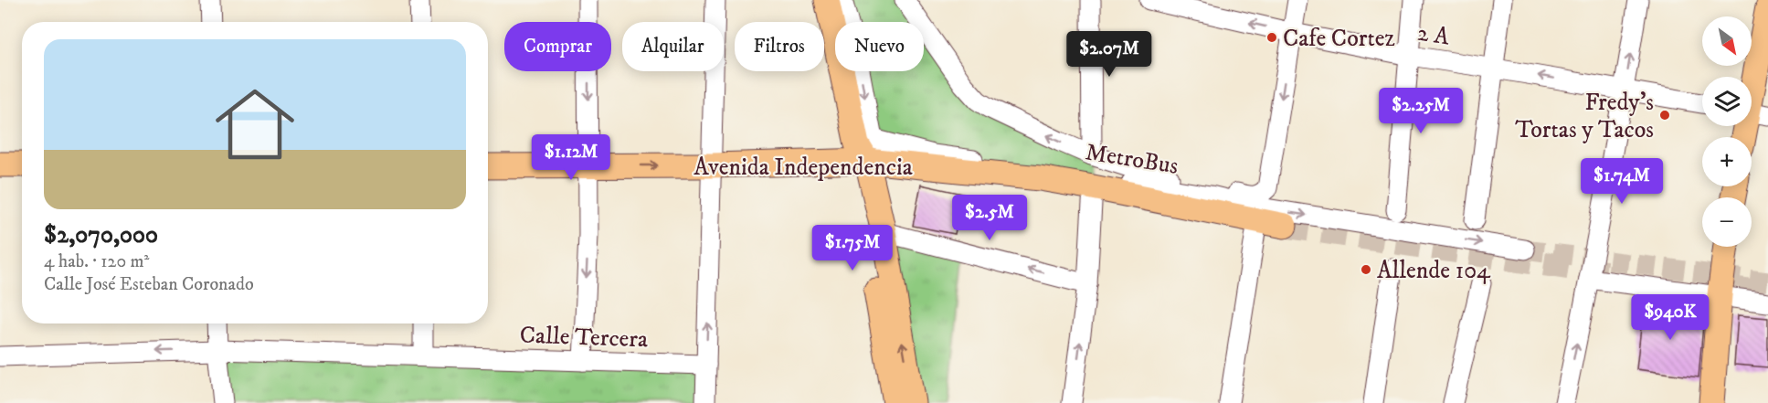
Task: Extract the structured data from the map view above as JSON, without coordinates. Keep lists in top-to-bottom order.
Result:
{
  "streets": {
    "main road": ["Avenida Independencia"],
    "street": ["2 A", "MetroBus", "Calle Tercera"]
  },
  "one_way": ["2 A"],
  "places": ["Cafe Cortez", "Fredy's Tortas y Tacos", "Allende 104"],
  "north": "bottom right",
  "page": {
    "map_buttons": ["+", "−"],
    "chip": [
      "Comprar",
      "Alquilar",
      "Filtros",
      "Nuevo"
    ],
    "list": [
      {
        "name": "$2,070,000",
        "note": "4 hab. · 120 m² · Calle José Esteban Coronado"
      }
    ],
    "price": [
      "$2.07M",
      "$2.25M",
      "$1.12M",
      "$1.74M",
      "$2.5M",
      "$1.75M",
      "$940K"
    ]
  }
}
